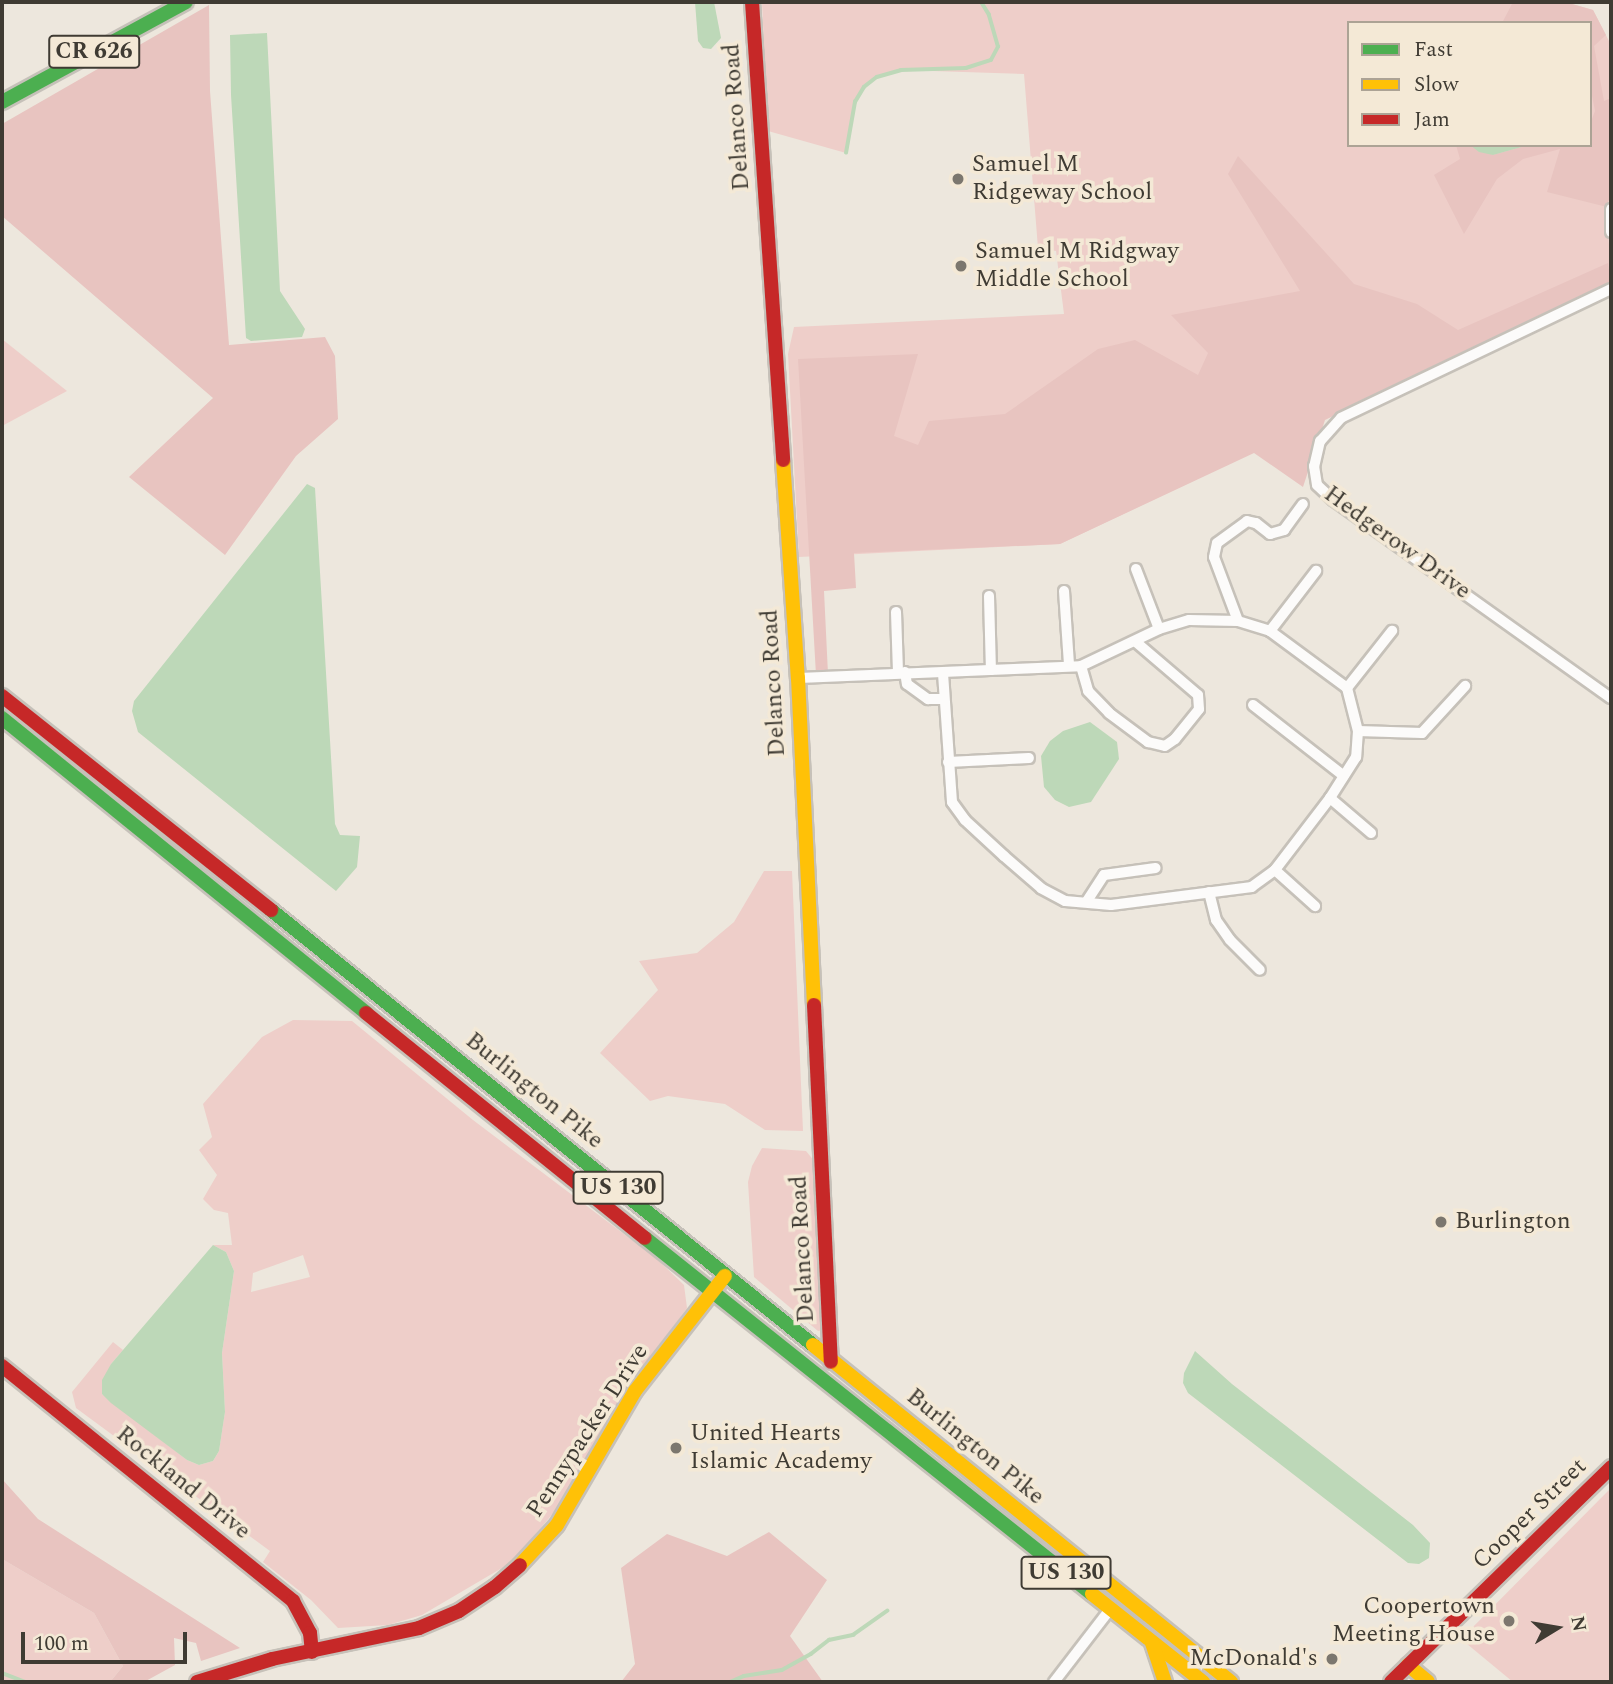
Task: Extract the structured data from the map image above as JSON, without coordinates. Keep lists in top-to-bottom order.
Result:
{
  "streets": {
    "main road": [
      "CR 626",
      "Delanco Road",
      "Burlington Pike",
      "US 130",
      "Pennypacker Drive",
      "Rockland Drive",
      "Cooper Street"
    ],
    "street": ["Hedgerow Drive"]
  },
  "crossings": [
    ["Delanco Road", "Burlington Pike"],
    ["Burlington Pike", "Pennypacker Drive"],
    ["Pennypacker Drive", "Rockland Drive"]
  ],
  "places": [
    "Samuel M Ridgeway School",
    "Samuel M Ridgway Middle School",
    "Burlington",
    "United Hearts Islamic Academy",
    "Coopertown Meeting House",
    "McDonald's"
  ],
  "legend": ["Fast", "Slow", "Jam"],
  "scale_bar": "100 m",
  "north": "right"
}
